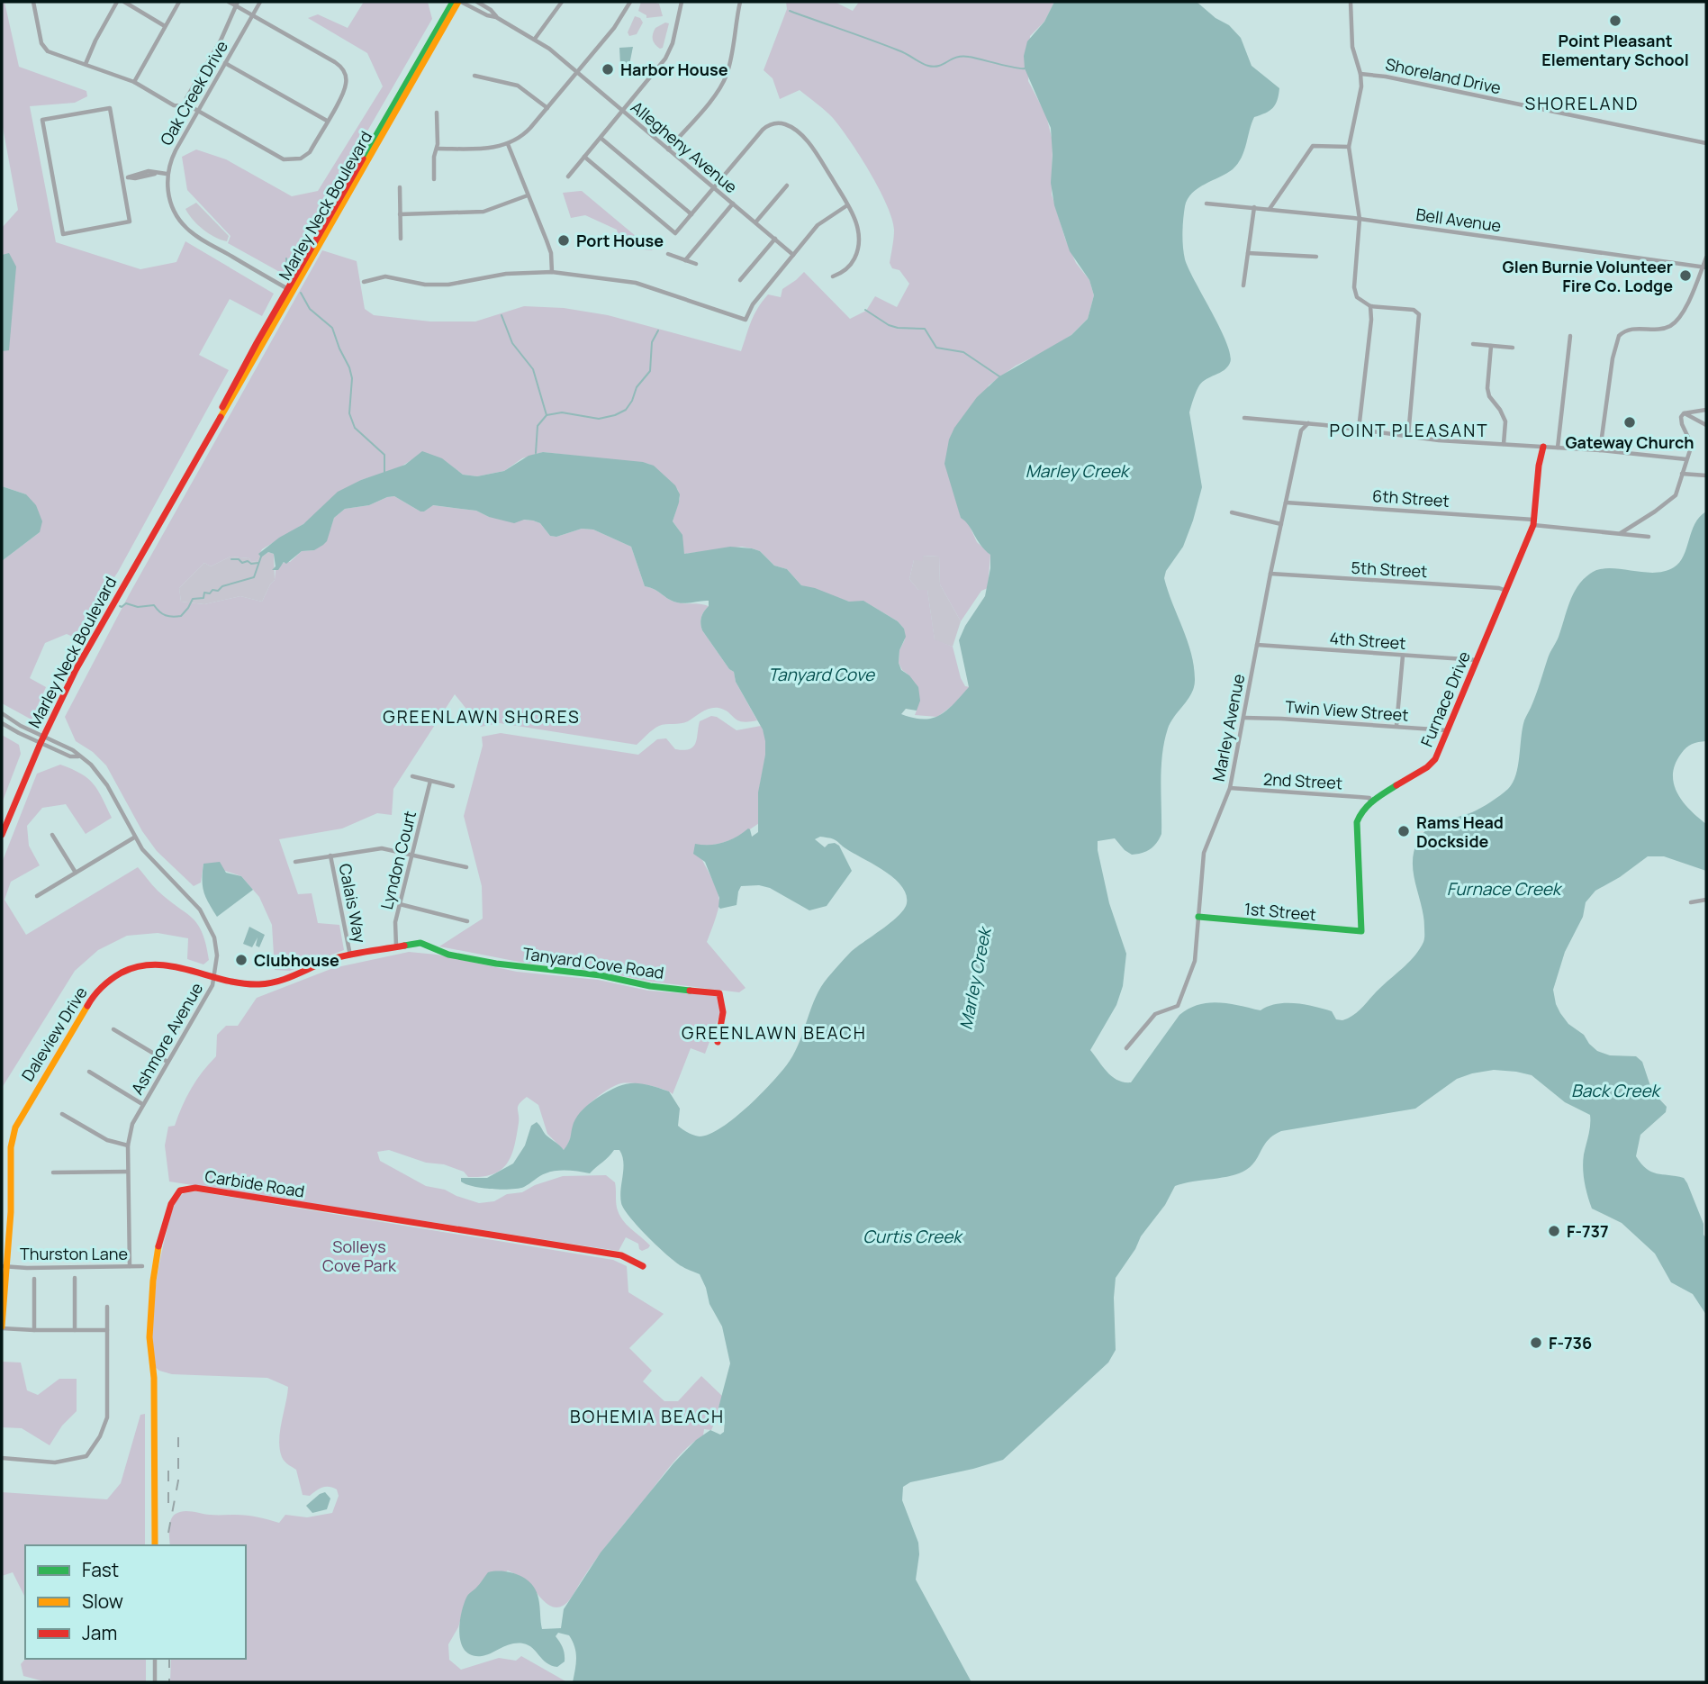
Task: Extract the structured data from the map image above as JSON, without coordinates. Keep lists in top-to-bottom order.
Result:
{
  "streets": {
    "street": [
      "Shoreland Drive",
      "Oak Creek Drive",
      "Allegheny Avenue",
      "Marley Neck Boulevard",
      "Bell Avenue",
      "6th Street",
      "5th Street",
      "4th Street",
      "Furnace Drive",
      "Twin View Street",
      "Marley Avenue",
      "2nd Street",
      "Lyndon Court",
      "Calais Way",
      "1st Street",
      "Tanyard Cove Road",
      "Daleview Drive",
      "Ashmore Avenue",
      "Carbide Road",
      "Thurston Lane"
    ]
  },
  "crossings": [
    ["Allegheny Avenue", "Marley Neck Boulevard"],
    ["Marley Neck Boulevard", "Ashmore Avenue"],
    ["6th Street", "Furnace Drive"],
    ["6th Street", "Marley Avenue"],
    ["5th Street", "Furnace Drive"],
    ["5th Street", "Marley Avenue"],
    ["4th Street", "Furnace Drive"],
    ["4th Street", "Marley Avenue"],
    ["Furnace Drive", "Twin View Street"],
    ["Furnace Drive", "2nd Street"],
    ["Furnace Drive", "1st Street"],
    ["Twin View Street", "Marley Avenue"],
    ["Marley Avenue", "2nd Street"],
    ["Marley Avenue", "1st Street"],
    ["2nd Street", "1st Street"],
    ["Lyndon Court", "Daleview Drive"],
    ["Calais Way", "Daleview Drive"],
    ["Tanyard Cove Road", "Daleview Drive"],
    ["Daleview Drive", "Ashmore Avenue"],
    ["Daleview Drive", "Thurston Lane"],
    ["Ashmore Avenue", "Thurston Lane"]
  ],
  "districts": [
    "SHORELAND",
    "POINT PLEASANT",
    "GREENLAWN SHORES",
    "GREENLAWN BEACH",
    "BOHEMIA BEACH"
  ],
  "water": [
    "Marley Creek",
    "Tanyard Cove",
    "Furnace Creek",
    "Back Creek",
    "Curtis Creek"
  ],
  "parks": ["Solleys Cove Park"],
  "places": [
    "Point Pleasant Elementary School",
    "Harbor House",
    "Port House",
    "Glen Burnie Volunteer Fire Co. Lodge",
    "Gateway Church",
    "Rams Head Dockside",
    "Clubhouse",
    "F-737",
    "F-736"
  ],
  "legend": ["Fast", "Slow", "Jam"]
}
